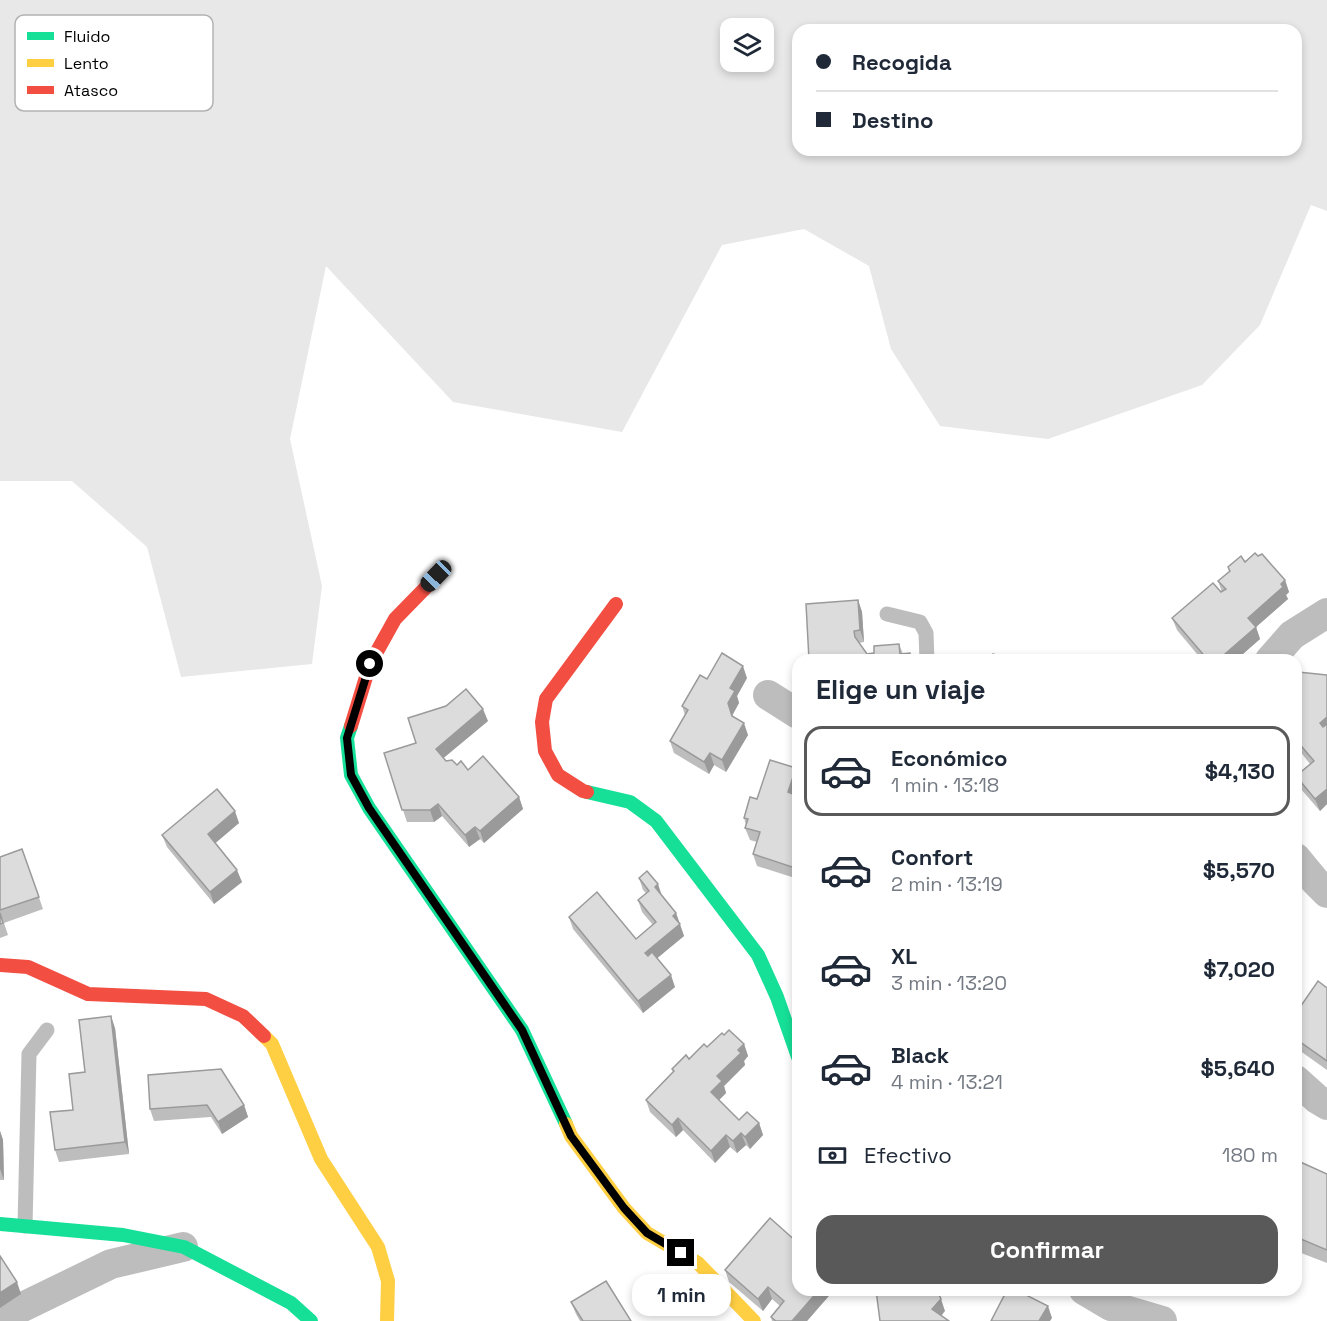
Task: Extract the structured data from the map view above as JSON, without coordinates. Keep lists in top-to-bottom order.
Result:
{
  "legend": ["Fluido", "Lento", "Atasco"],
  "page": {
    "banner": ["Recogida", "Destino"],
    "heading": "Elige un viaje",
    "list": [
      {
        "name": "Económico",
        "note": "1 min · 13:18",
        "value": "$4,130"
      },
      {
        "name": "Confort",
        "note": "2 min · 13:19",
        "value": "$5,570"
      },
      {
        "name": "XL",
        "note": "3 min · 13:20",
        "value": "$7,020"
      },
      {
        "name": "Black",
        "note": "4 min · 13:21",
        "value": "$5,640"
      }
    ],
    "pay": ["Efectivo", "180 m"],
    "buttons": "Confirmar",
    "bubble": "1 min"
  }
}
